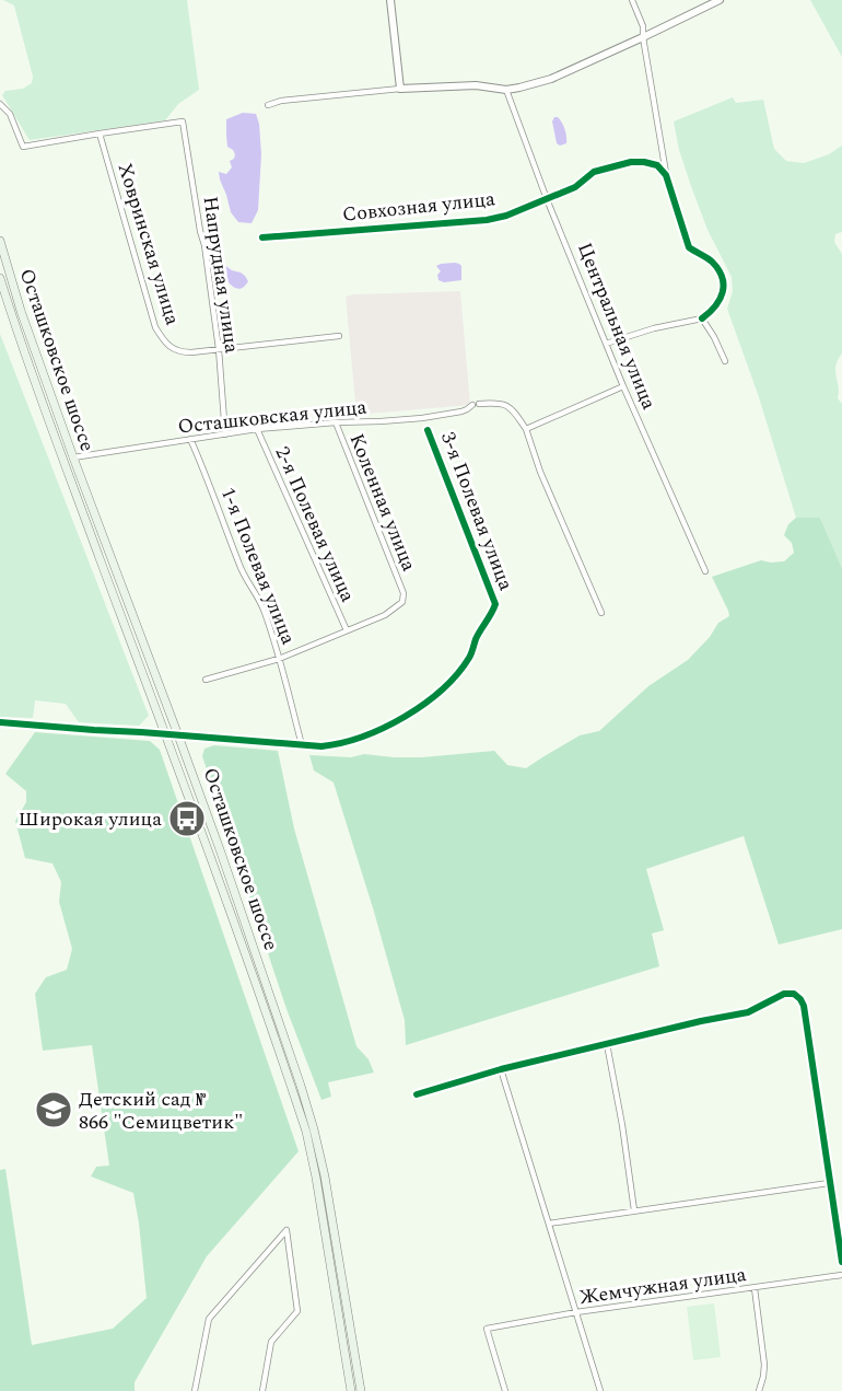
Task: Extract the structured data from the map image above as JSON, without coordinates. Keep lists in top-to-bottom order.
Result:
{
  "streets": {
    "main road": ["Осташковское шоссе"],
    "street": [
      "Совхозная улица",
      "Ховринская улица",
      "Напрудная улица",
      "Центральная улица",
      "Осташковская улица",
      "Коленная улица",
      "3-я Полевая улица",
      "2-я Полевая улица",
      "1-я Полевая улица",
      "Жемчужная улица"
    ]
  },
  "crossings": [
    ["Совхозная улица", "Центральная улица"],
    ["Ховринская улица", "Напрудная улица"],
    ["Напрудная улица", "Осташковская улица"],
    ["Осташковское шоссе", "Осташковская улица"],
    ["Осташковская улица", "Коленная улица"],
    ["Осташковская улица", "2-я Полевая улица"],
    ["Осташковская улица", "1-я Полевая улица"],
    ["Коленная улица", "2-я Полевая улица"],
    ["3-я Полевая улица", "1-я Полевая улица"]
  ],
  "places": {
    "bus stop": ["Широкая улица"],
    "school or university": ["Детский сад № 866 \"Семицветик\""]
  }
}
